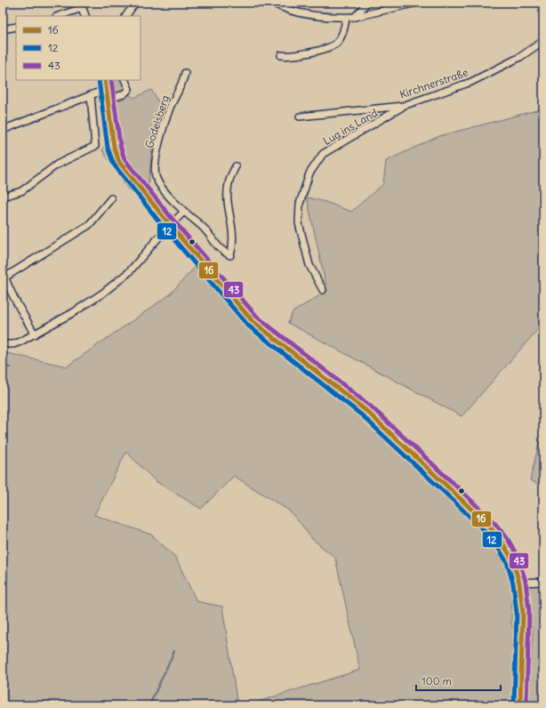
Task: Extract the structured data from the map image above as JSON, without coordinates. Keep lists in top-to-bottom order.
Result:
{
  "streets": {
    "street": ["Kirchnerstraße", "Godelsberg", "Lug ins Land"]
  },
  "crossings": [
    ["Kirchnerstraße", "Lug ins Land"]
  ],
  "lines": ["transit line 16", "transit line 12", "transit line 43"],
  "legend": ["16", "12", "43"],
  "scale_bar": "100 m"
}
